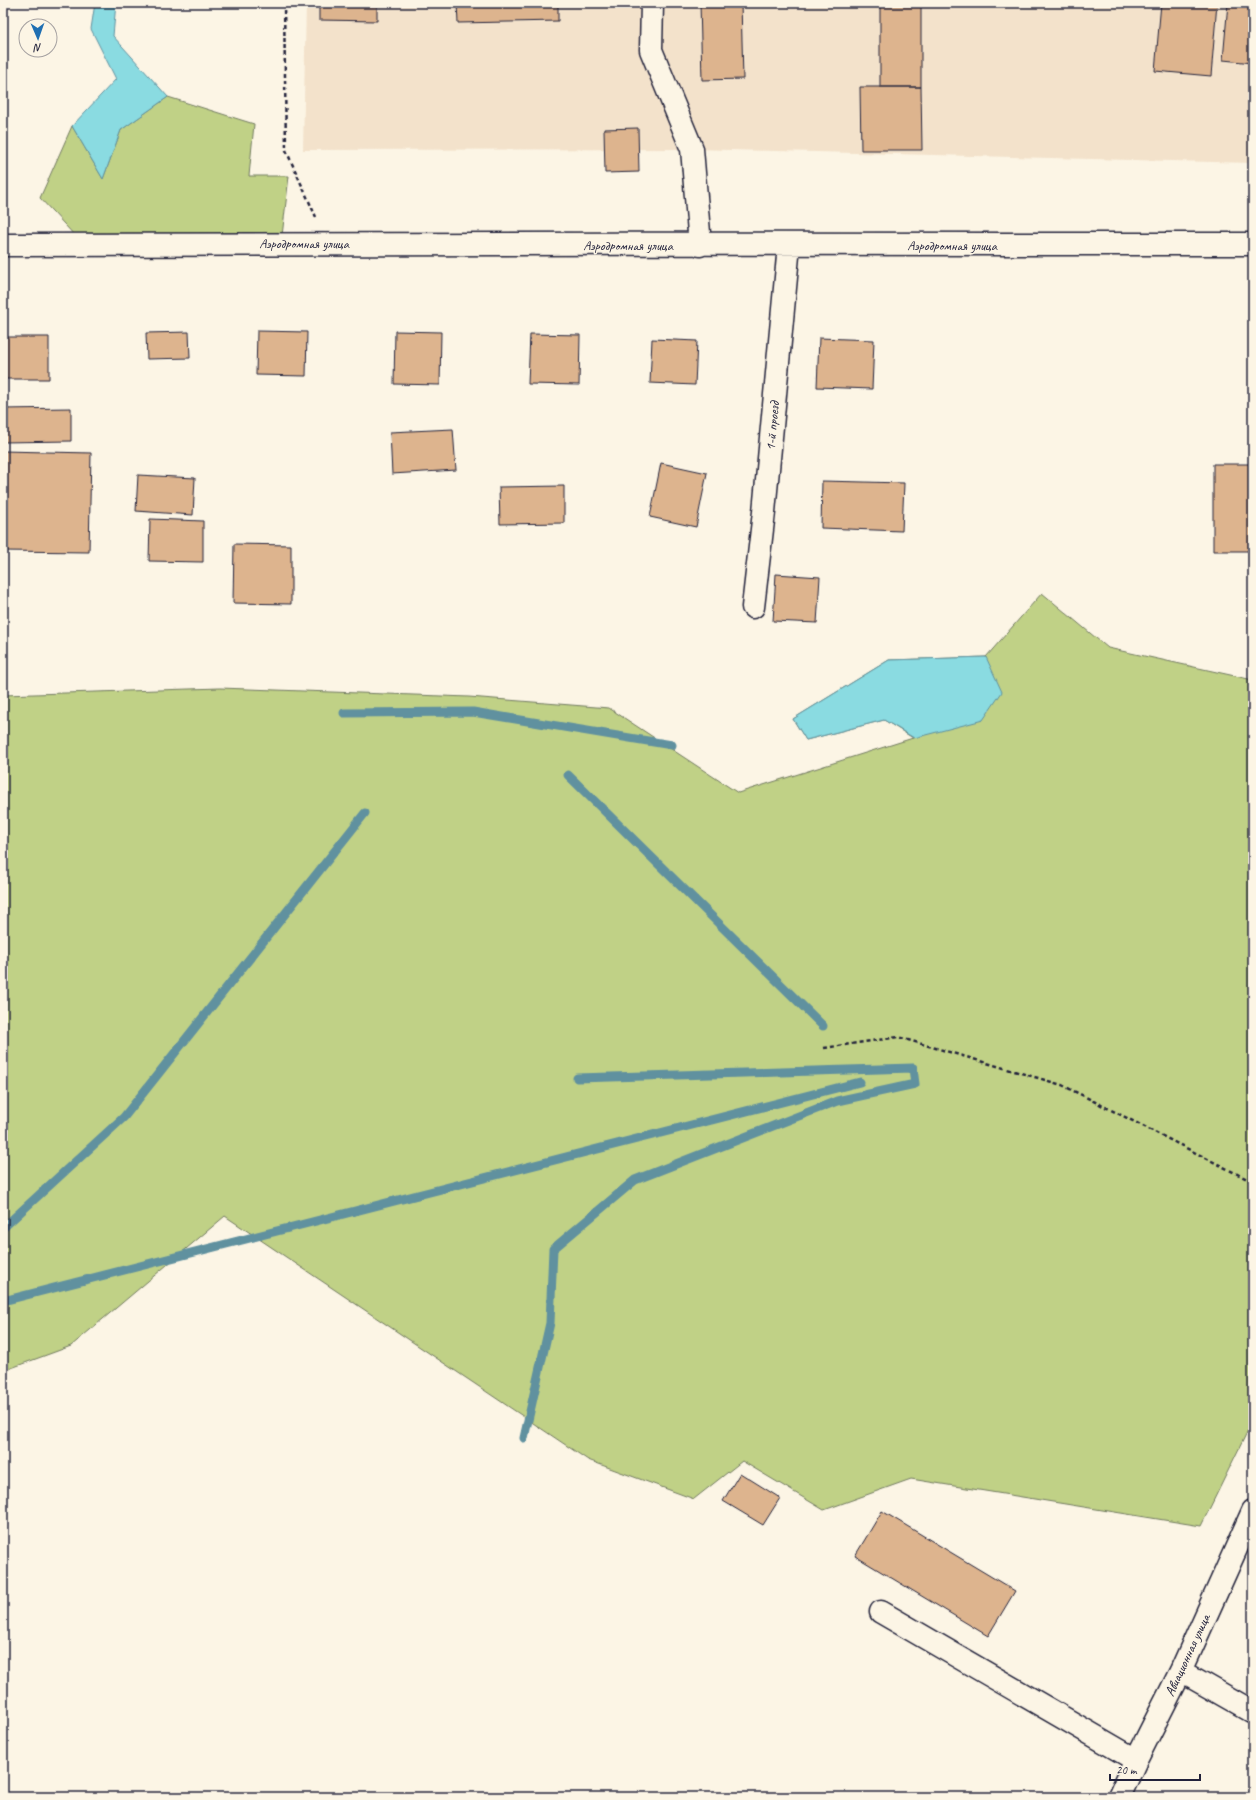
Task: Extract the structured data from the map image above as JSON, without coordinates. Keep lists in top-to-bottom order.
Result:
{
  "streets": {
    "street": ["Аэродромная улица", "1-й проезд", "Авиационная улица"]
  },
  "crossings": [
    ["Аэродромная улица", "1-й проезд"]
  ],
  "scale_bar": "20 m",
  "north": "bottom"
}
